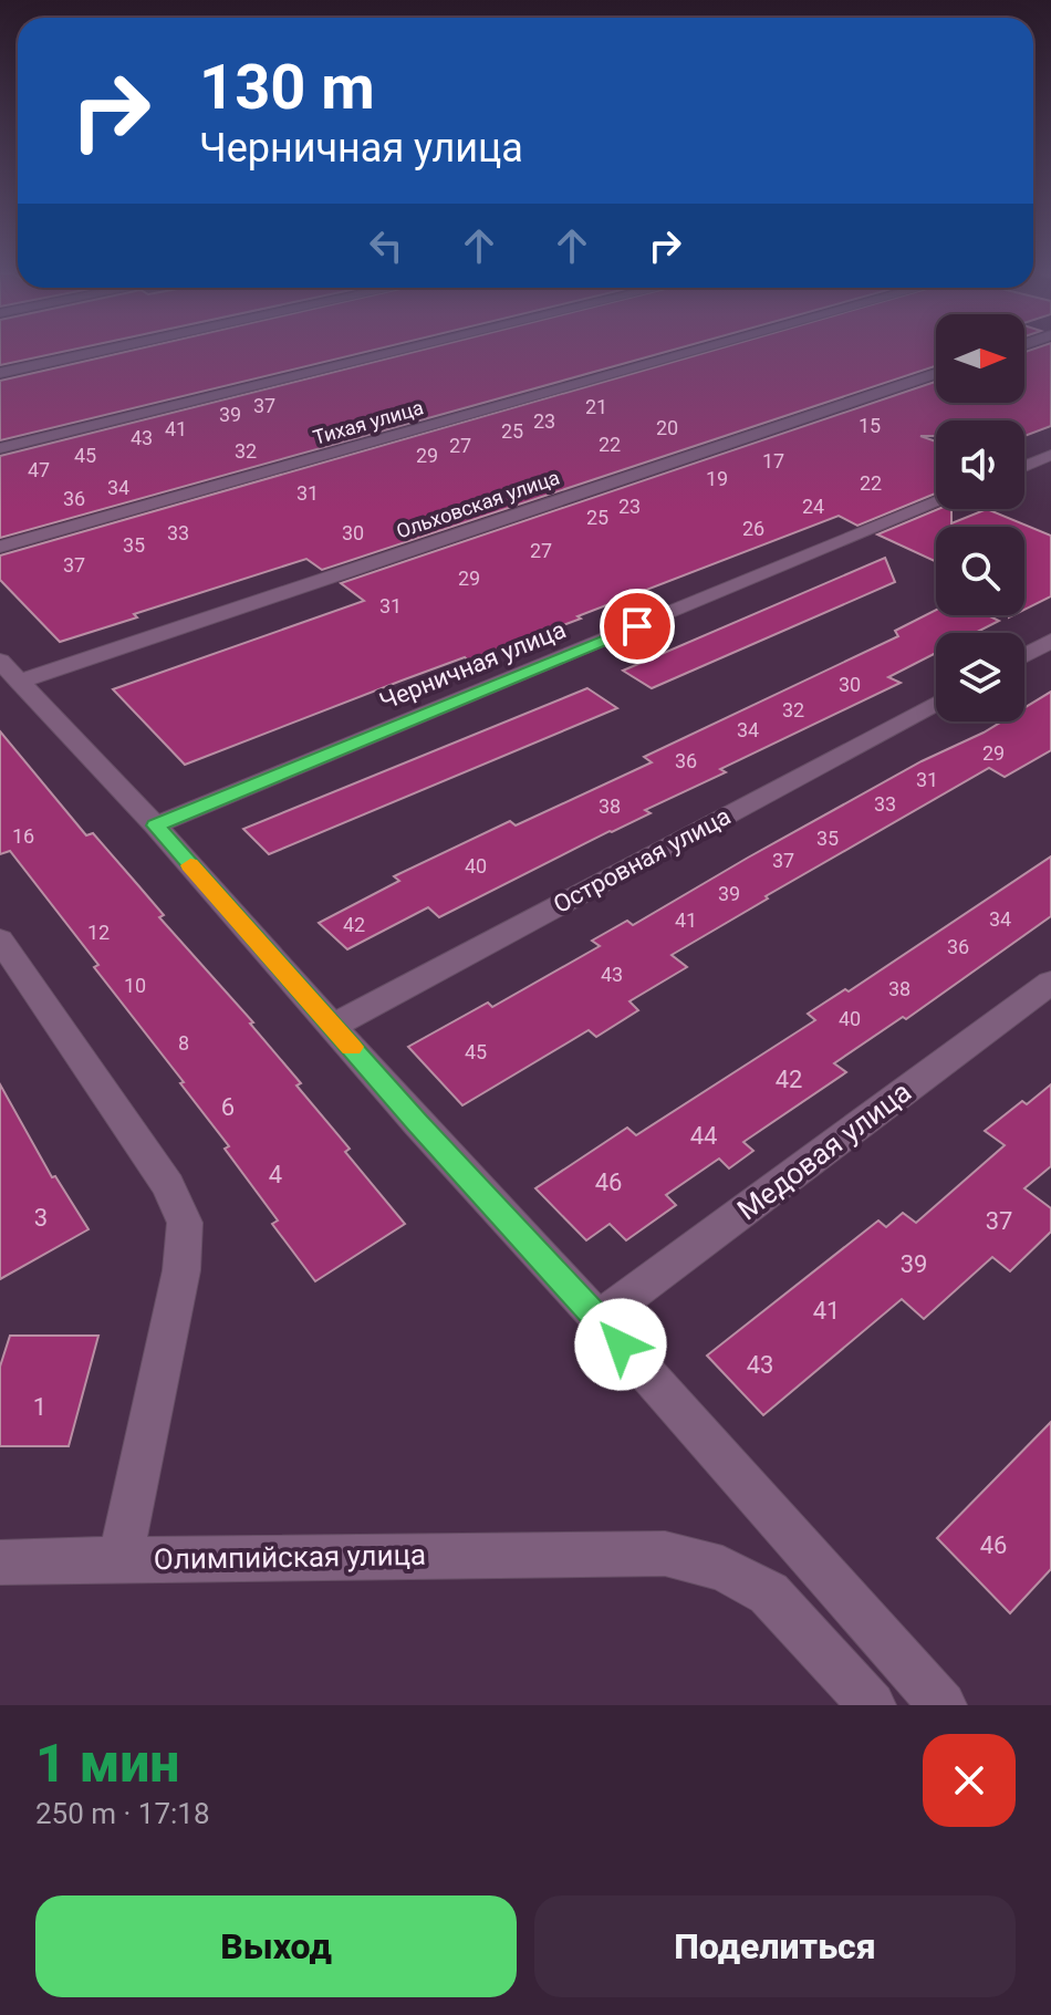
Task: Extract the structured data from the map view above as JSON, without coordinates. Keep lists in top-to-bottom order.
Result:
{
  "streets": {
    "street": [
      "Тихая улица",
      "Ольховская улица",
      "Черничная улица",
      "Островная улица",
      "Медовая улица",
      "Олимпийская улица"
    ]
  },
  "house_numbers": [
    "37",
    "21",
    "39",
    "23",
    "15",
    "20",
    "41",
    "25",
    "43",
    "22",
    "27",
    "32",
    "45",
    "29",
    "17",
    "47",
    "19",
    "22",
    "34",
    "31",
    "36",
    "23",
    "24",
    "25",
    "26",
    "33",
    "30",
    "35",
    "27",
    "37",
    "29",
    "31",
    "30",
    "32",
    "34",
    "29",
    "36",
    "31",
    "33",
    "38",
    "16",
    "35",
    "37",
    "40",
    "39",
    "34",
    "41",
    "42",
    "12",
    "36",
    "43",
    "10",
    "38",
    "40",
    "8",
    "45",
    "42",
    "6",
    "44",
    "4",
    "46",
    "3",
    "37",
    "39",
    "41",
    "43",
    "1",
    "46"
  ],
  "north": "right",
  "page": {
    "turn": ["130 m", "Черничная улица"],
    "heading": ["1 мин", "250 m · 17:18"],
    "buttons": ["Выход", "Поделиться"]
  }
}
